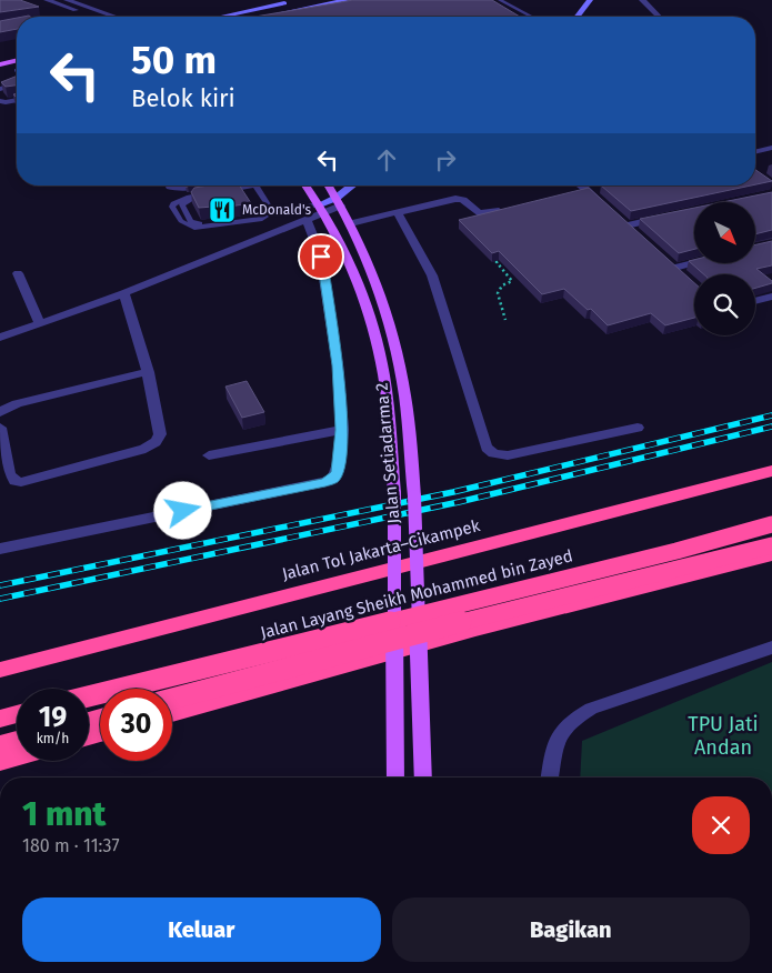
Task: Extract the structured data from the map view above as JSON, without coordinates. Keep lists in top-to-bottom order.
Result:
{
  "streets": {
    "highway": ["Jalan Tol Jakarta–Cikampek", "Jalan Layang Sheikh Mohammed bin Zayed"],
    "main road": ["Jalan Setiadarma 2"]
  },
  "parks": ["TPU Jati Andan"],
  "places": {
    "restaurant": ["McDonald's"]
  },
  "north": "bottom right",
  "page": {
    "turn": ["50 m", "Belok kiri"],
    "speed": "19 km/h",
    "limit": "30",
    "heading": ["1 mnt", "180 m · 11:37"],
    "buttons": ["Keluar", "Bagikan"]
  }
}
